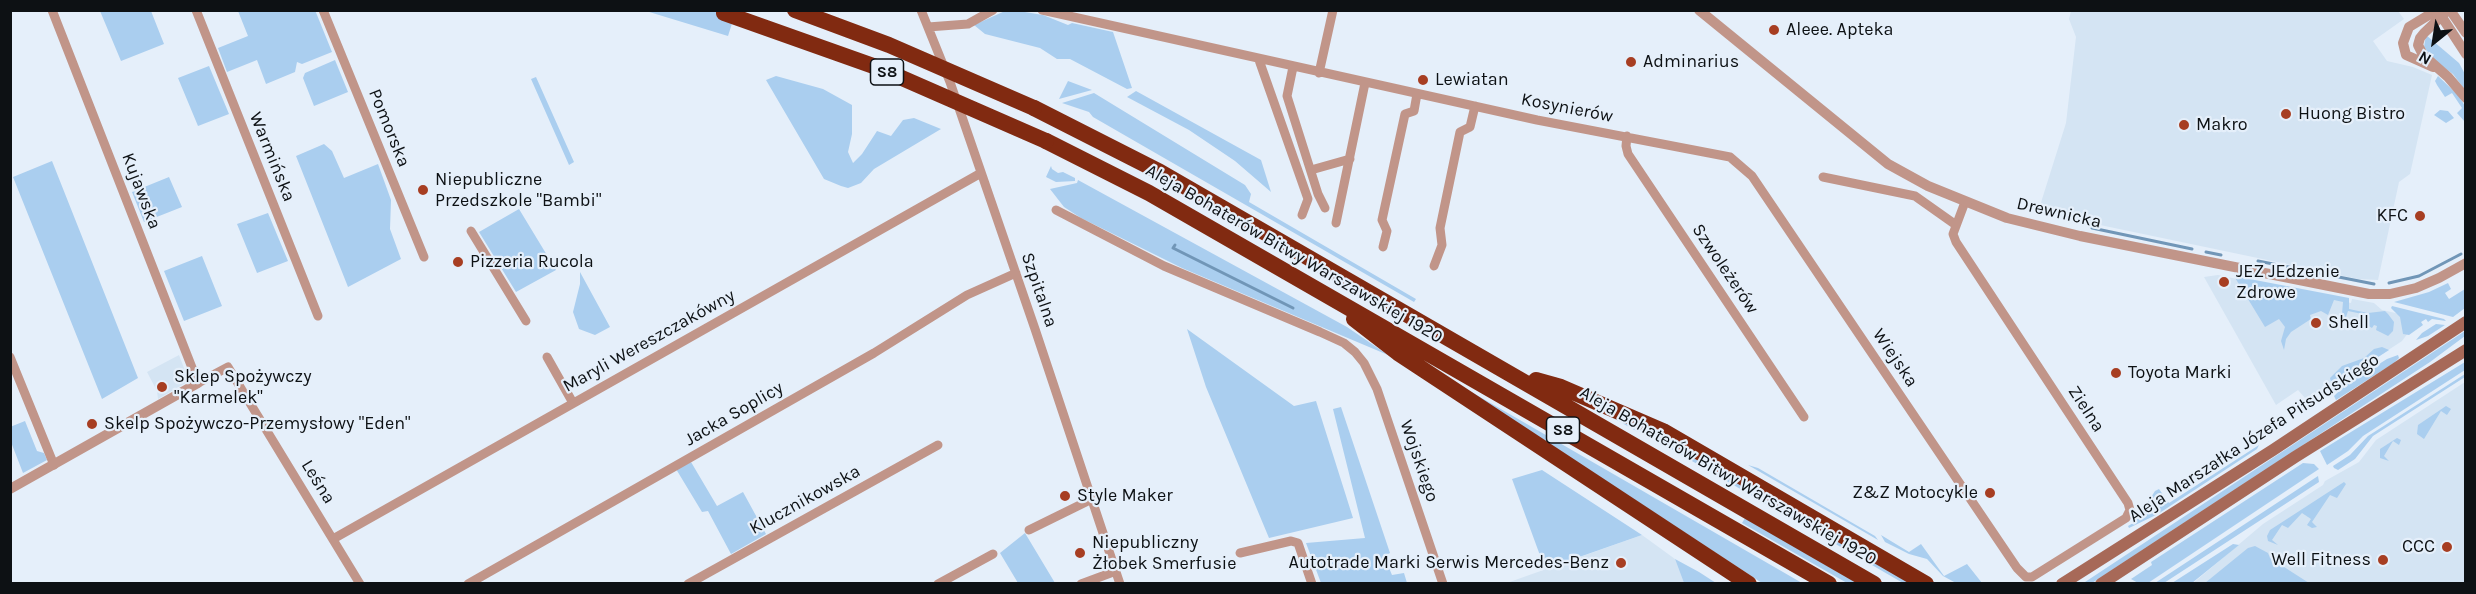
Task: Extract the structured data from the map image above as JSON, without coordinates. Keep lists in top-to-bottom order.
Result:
{
  "streets": {
    "highway": ["S8", "Aleja Bohaterów Bitwy Warszawskiej 1920"],
    "main road": ["Aleja Marszałka Józefa Piłsudskiego"],
    "street": [
      "Kosynierów",
      "Pomorska",
      "Warmińska",
      "Kujawska",
      "Drewnicka",
      "Szwoleżerów",
      "Szpitalna",
      "Maryli Wereszczakówny",
      "Wiejska",
      "Zielna",
      "Jacka Soplicy",
      "Wojskiego",
      "Leśna",
      "Klucznikowska"
    ]
  },
  "crossings": [
    ["Kosynierów", "Szwoleżerów"],
    ["Kosynierów", "Wiejska"],
    ["Kujawska", "Leśna"],
    ["Szpitalna", "Maryli Wereszczakówny"],
    ["Szpitalna", "Jacka Soplicy"],
    ["Maryli Wereszczakówny", "Leśna"],
    ["Wiejska", "Zielna"]
  ],
  "places": [
    "Aleee. Apteka",
    "Adminarius",
    "Lewiatan",
    "Huong Bistro",
    "Makro",
    "Niepubliczne Przedszkole \"Bambi\"",
    "KFC",
    "Pizzeria Rucola",
    "JEZ JEdzenie Zdrowe",
    "Shell",
    "Toyota Marki",
    "Sklep Spożywczy \"Karmelek\"",
    "Skelp Spożywczo-Przemysłowy \"Eden\"",
    "Z&Z Motocykle",
    "Style Maker",
    "CCC",
    "Niepubliczny Żłobek Smerfusie",
    "Well Fitness",
    "Autotrade Marki Serwis Mercedes-Benz"
  ],
  "north": "bottom left"
}
